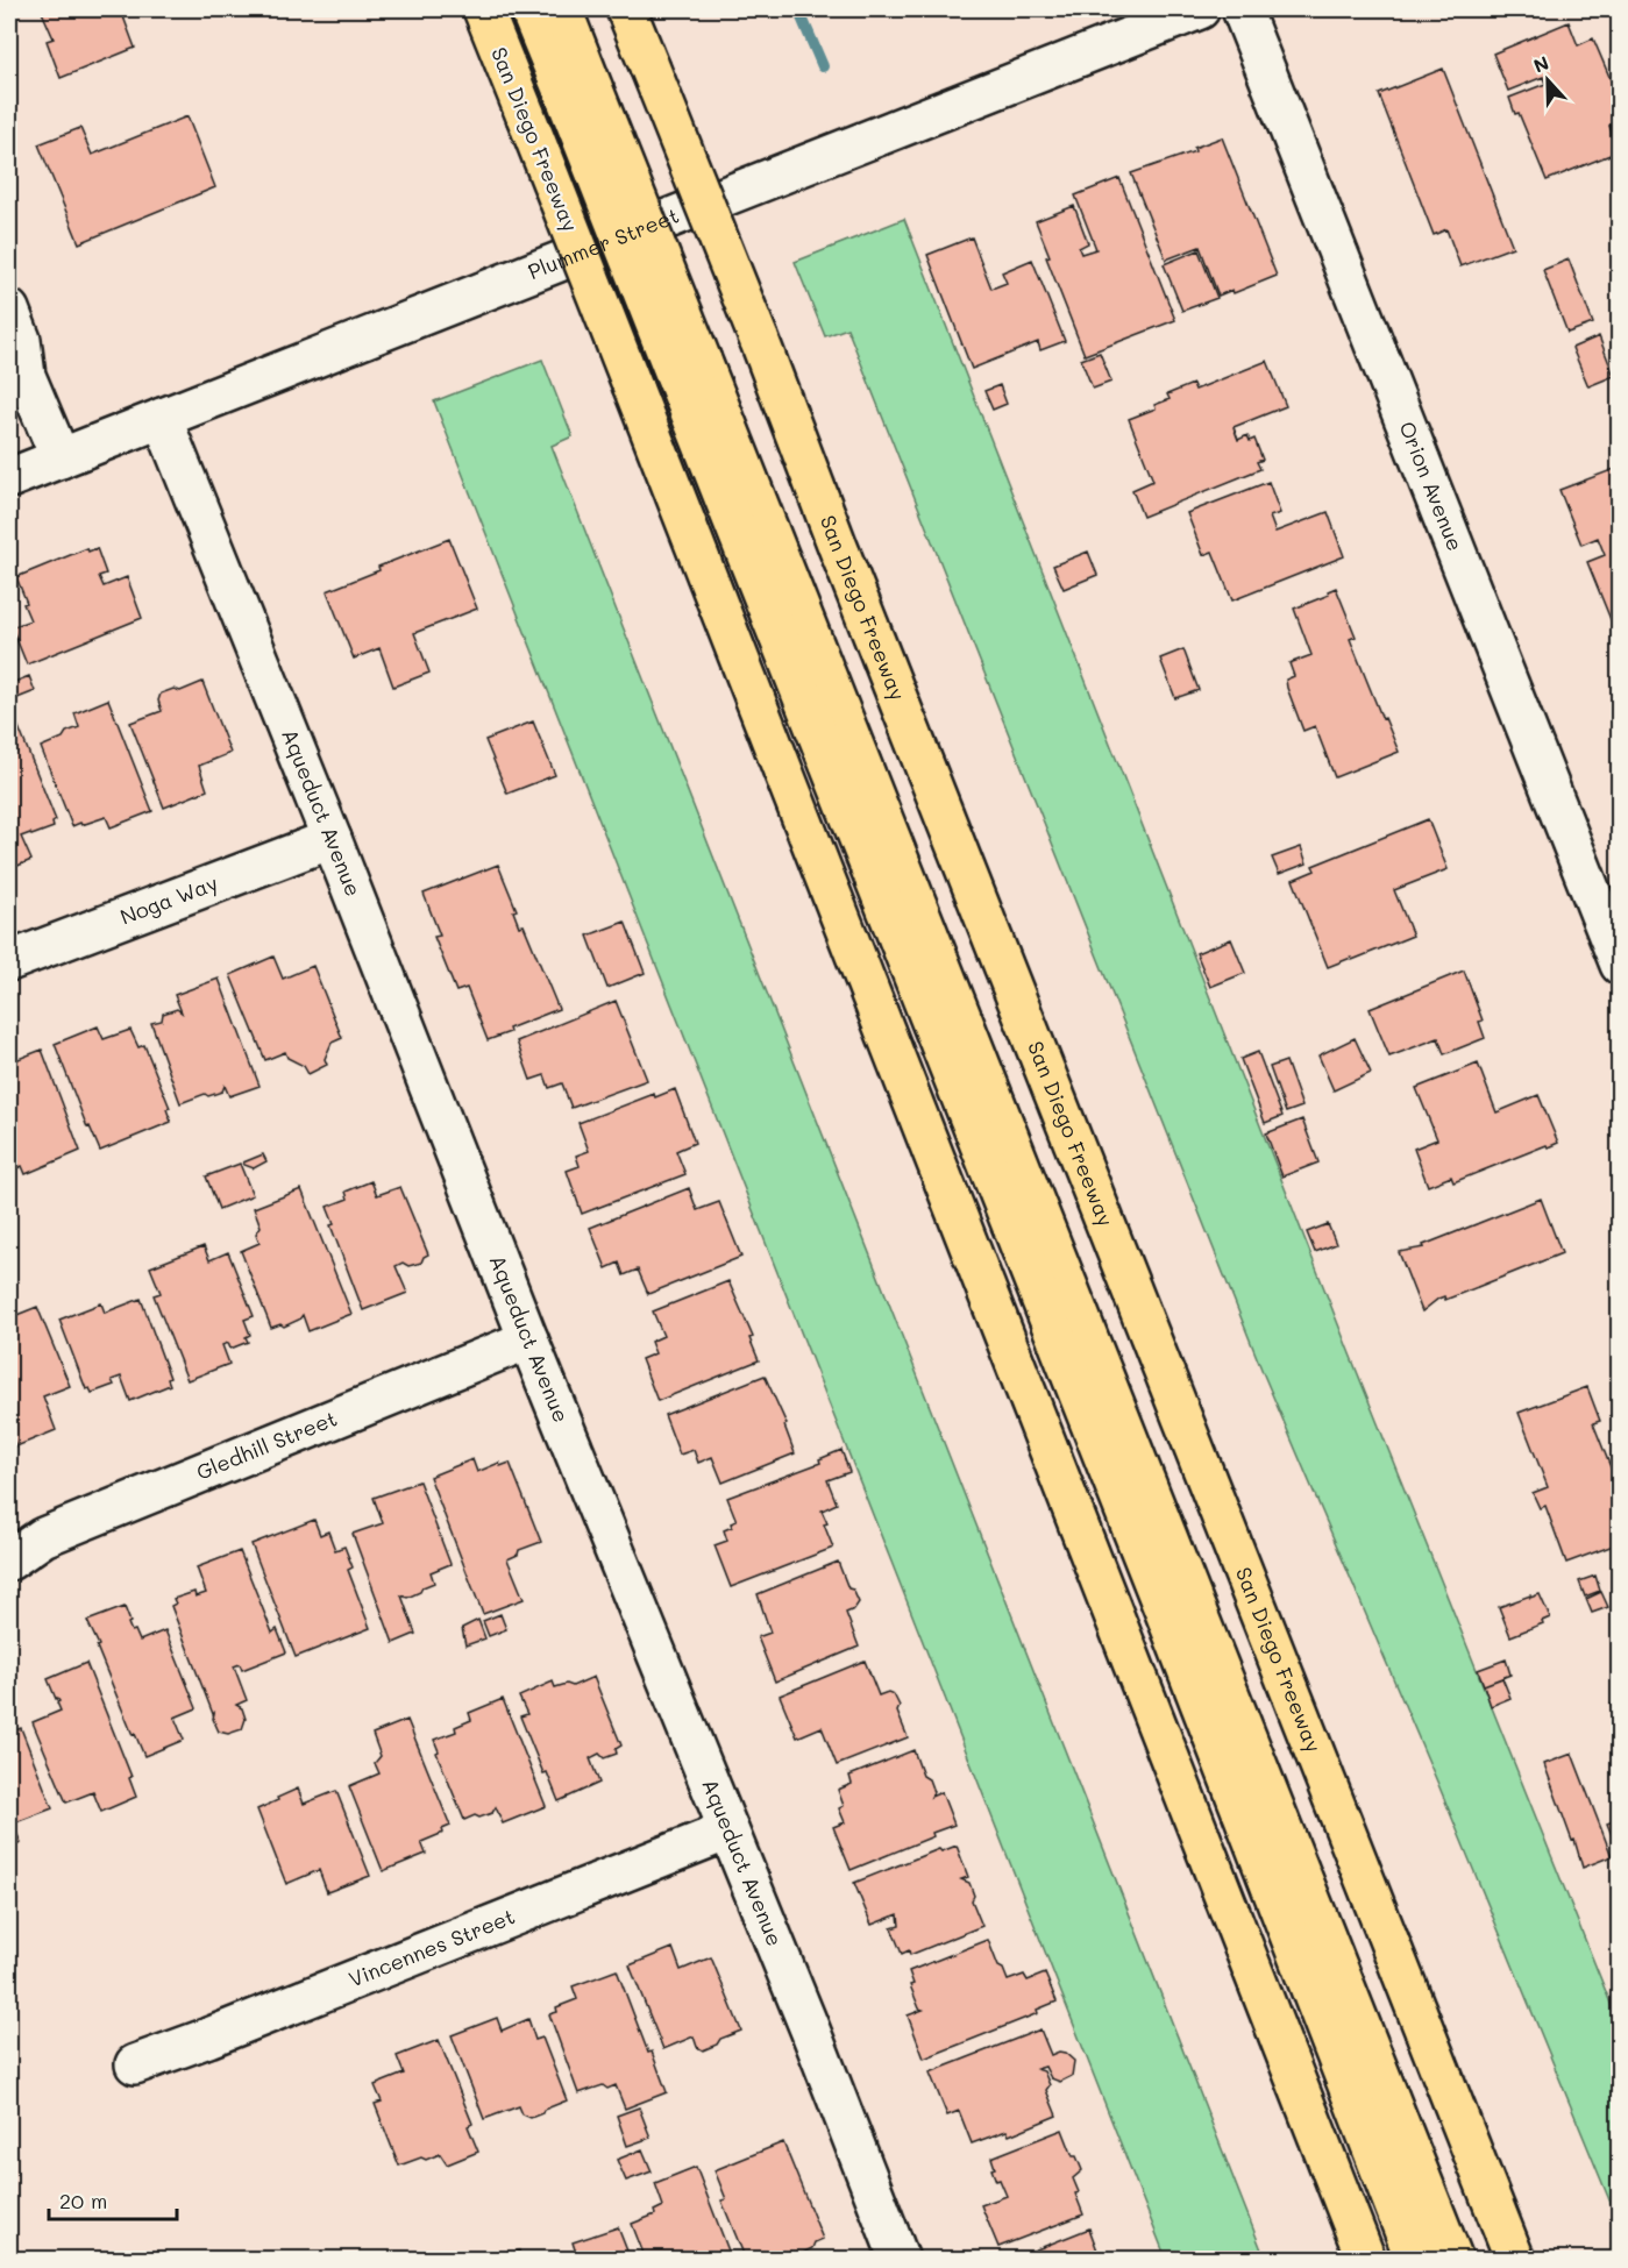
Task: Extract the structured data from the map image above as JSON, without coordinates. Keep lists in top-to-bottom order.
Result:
{
  "streets": {
    "highway": ["San Diego Freeway"],
    "street": [
      "Plummer Street",
      "Orion Avenue",
      "Aqueduct Avenue",
      "Noga Way",
      "Gledhill Street",
      "Vincennes Street"
    ]
  },
  "crossings": [
    ["Plummer Street", "Aqueduct Avenue"],
    ["Aqueduct Avenue", "Noga Way"],
    ["Aqueduct Avenue", "Gledhill Street"],
    ["Aqueduct Avenue", "Vincennes Street"]
  ],
  "scale_bar": "20 m",
  "north": "top"
}
